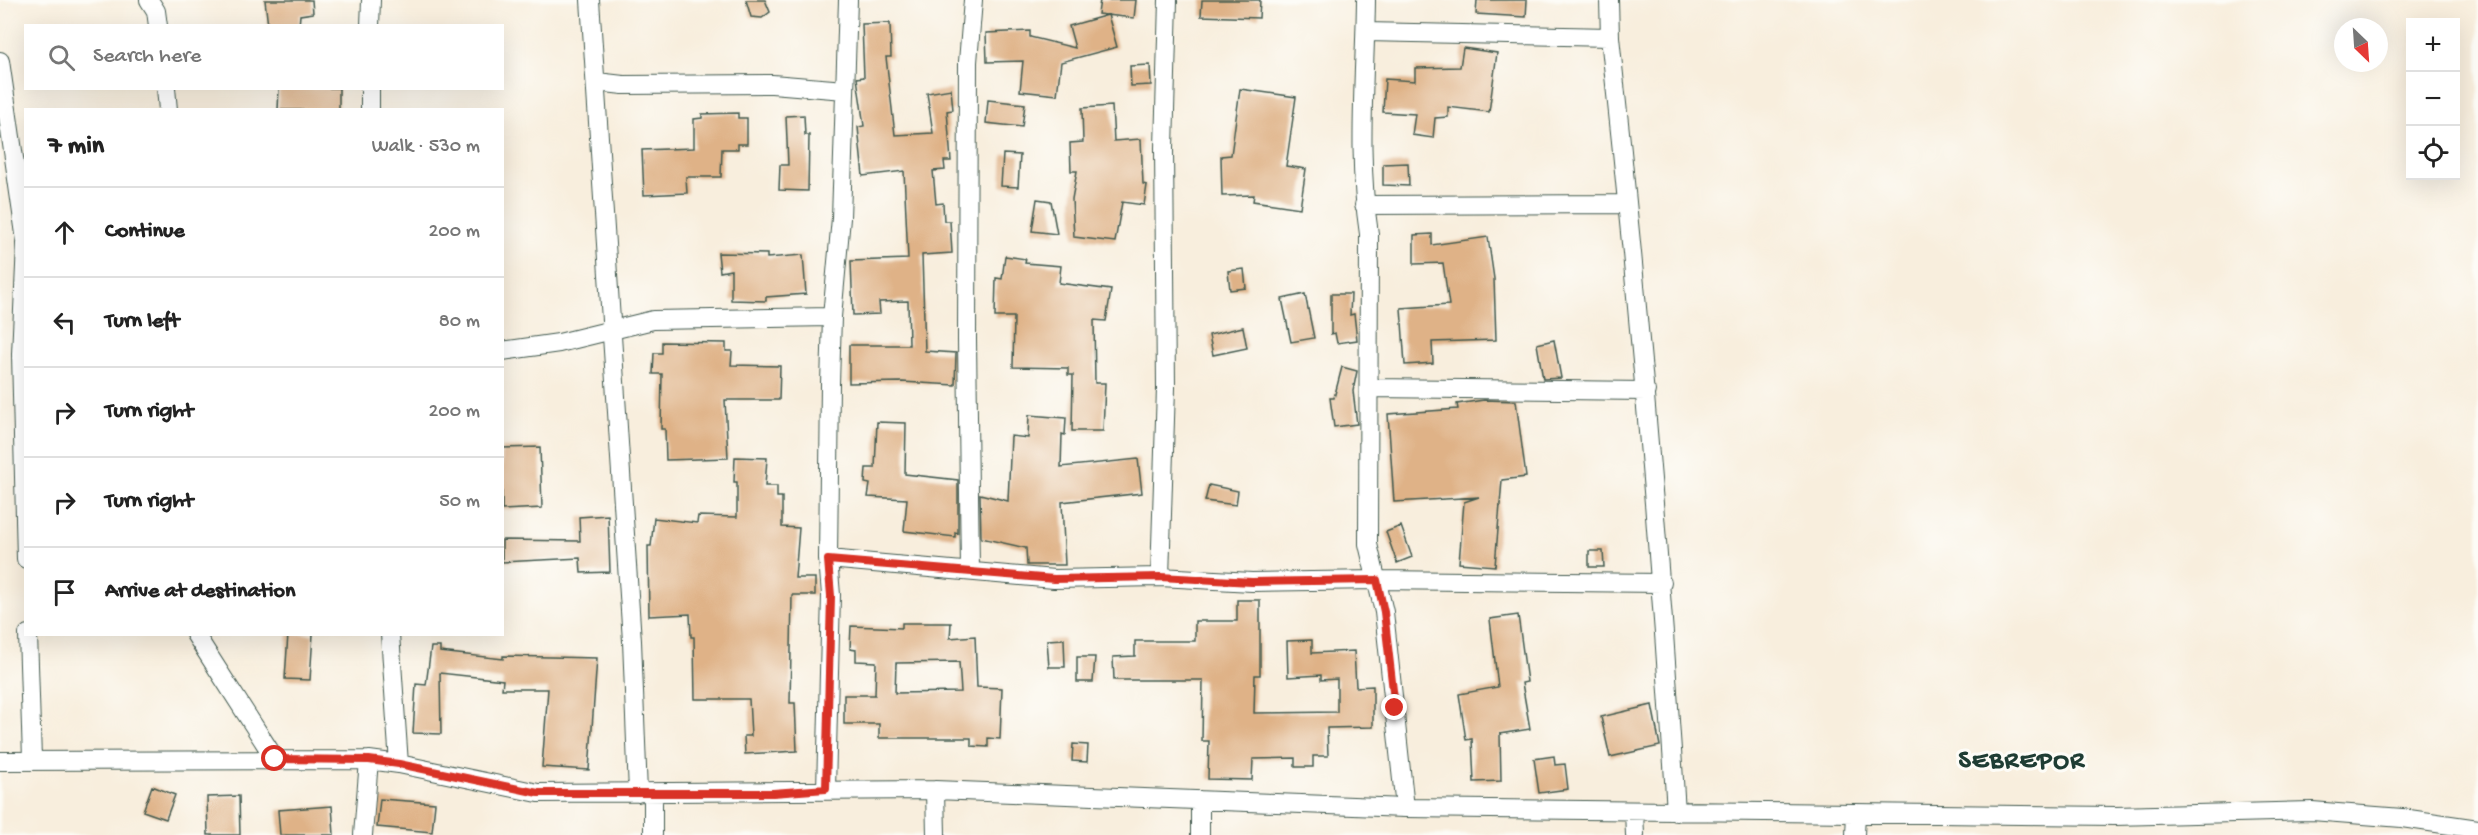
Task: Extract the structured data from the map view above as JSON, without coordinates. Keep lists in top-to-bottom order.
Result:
{
  "districts": ["SEBREPOR"],
  "north": "bottom right",
  "page": {
    "map_buttons": ["+", "−"],
    "search": "Search here",
    "heading": ["7 min", "Walk · 530 m"],
    "list": [
      ["Continue", "200 m"],
      ["Turn left", "80 m"],
      ["Turn right", "200 m"],
      ["Turn right", "50 m"],
      "Arrive at destination"
    ]
  }
}
